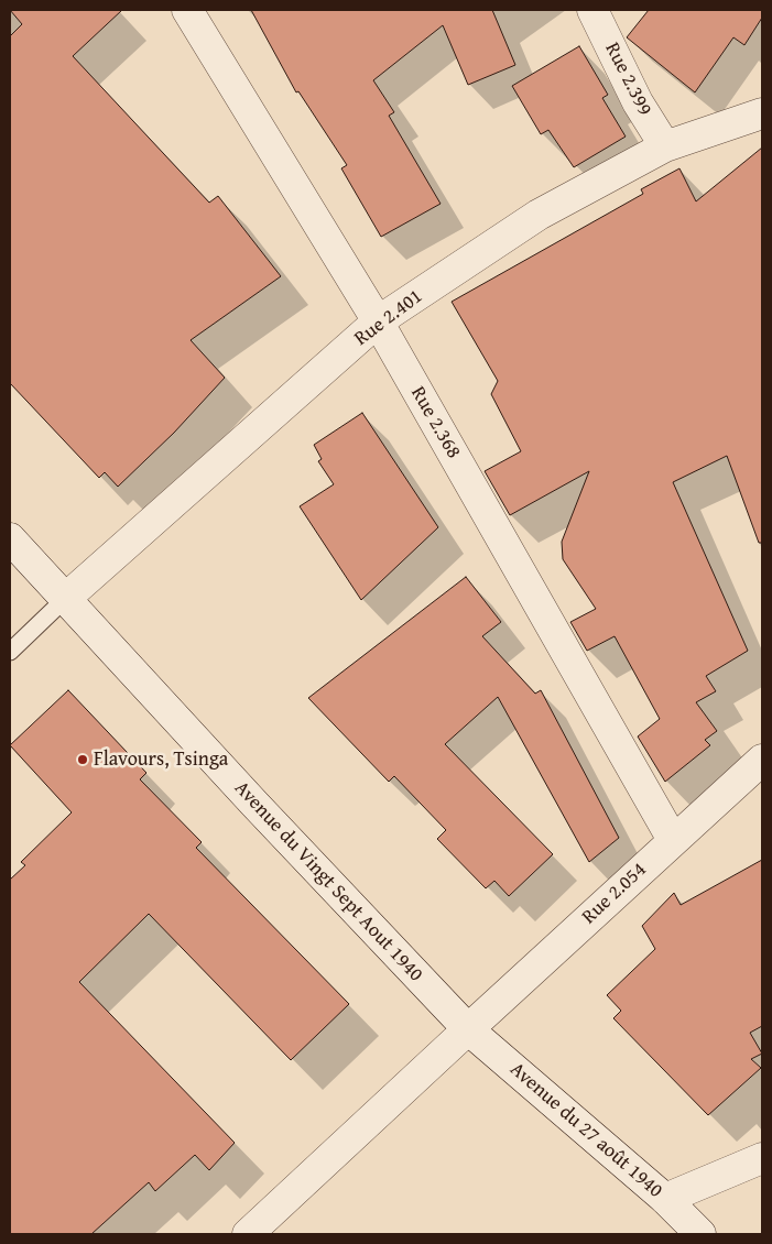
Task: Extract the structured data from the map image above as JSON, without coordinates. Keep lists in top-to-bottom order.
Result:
{
  "streets": {
    "street": [
      "Rue 2.399",
      "Rue 2.401",
      "Rue 2.368",
      "Avenue du Vingt Sept Aout 1940",
      "Rue 2.054",
      "Avenue du 27 août 1940"
    ]
  },
  "crossings": [
    ["Rue 2.399", "Rue 2.401"],
    ["Rue 2.401", "Rue 2.368"],
    ["Rue 2.401", "Avenue du Vingt Sept Aout 1940"],
    ["Rue 2.368", "Rue 2.054"],
    ["Avenue du Vingt Sept Aout 1940", "Rue 2.054"],
    ["Avenue du Vingt Sept Aout 1940", "Avenue du 27 août 1940"],
    ["Rue 2.054", "Avenue du 27 août 1940"]
  ],
  "places": ["Flavours, Tsinga"]
}
